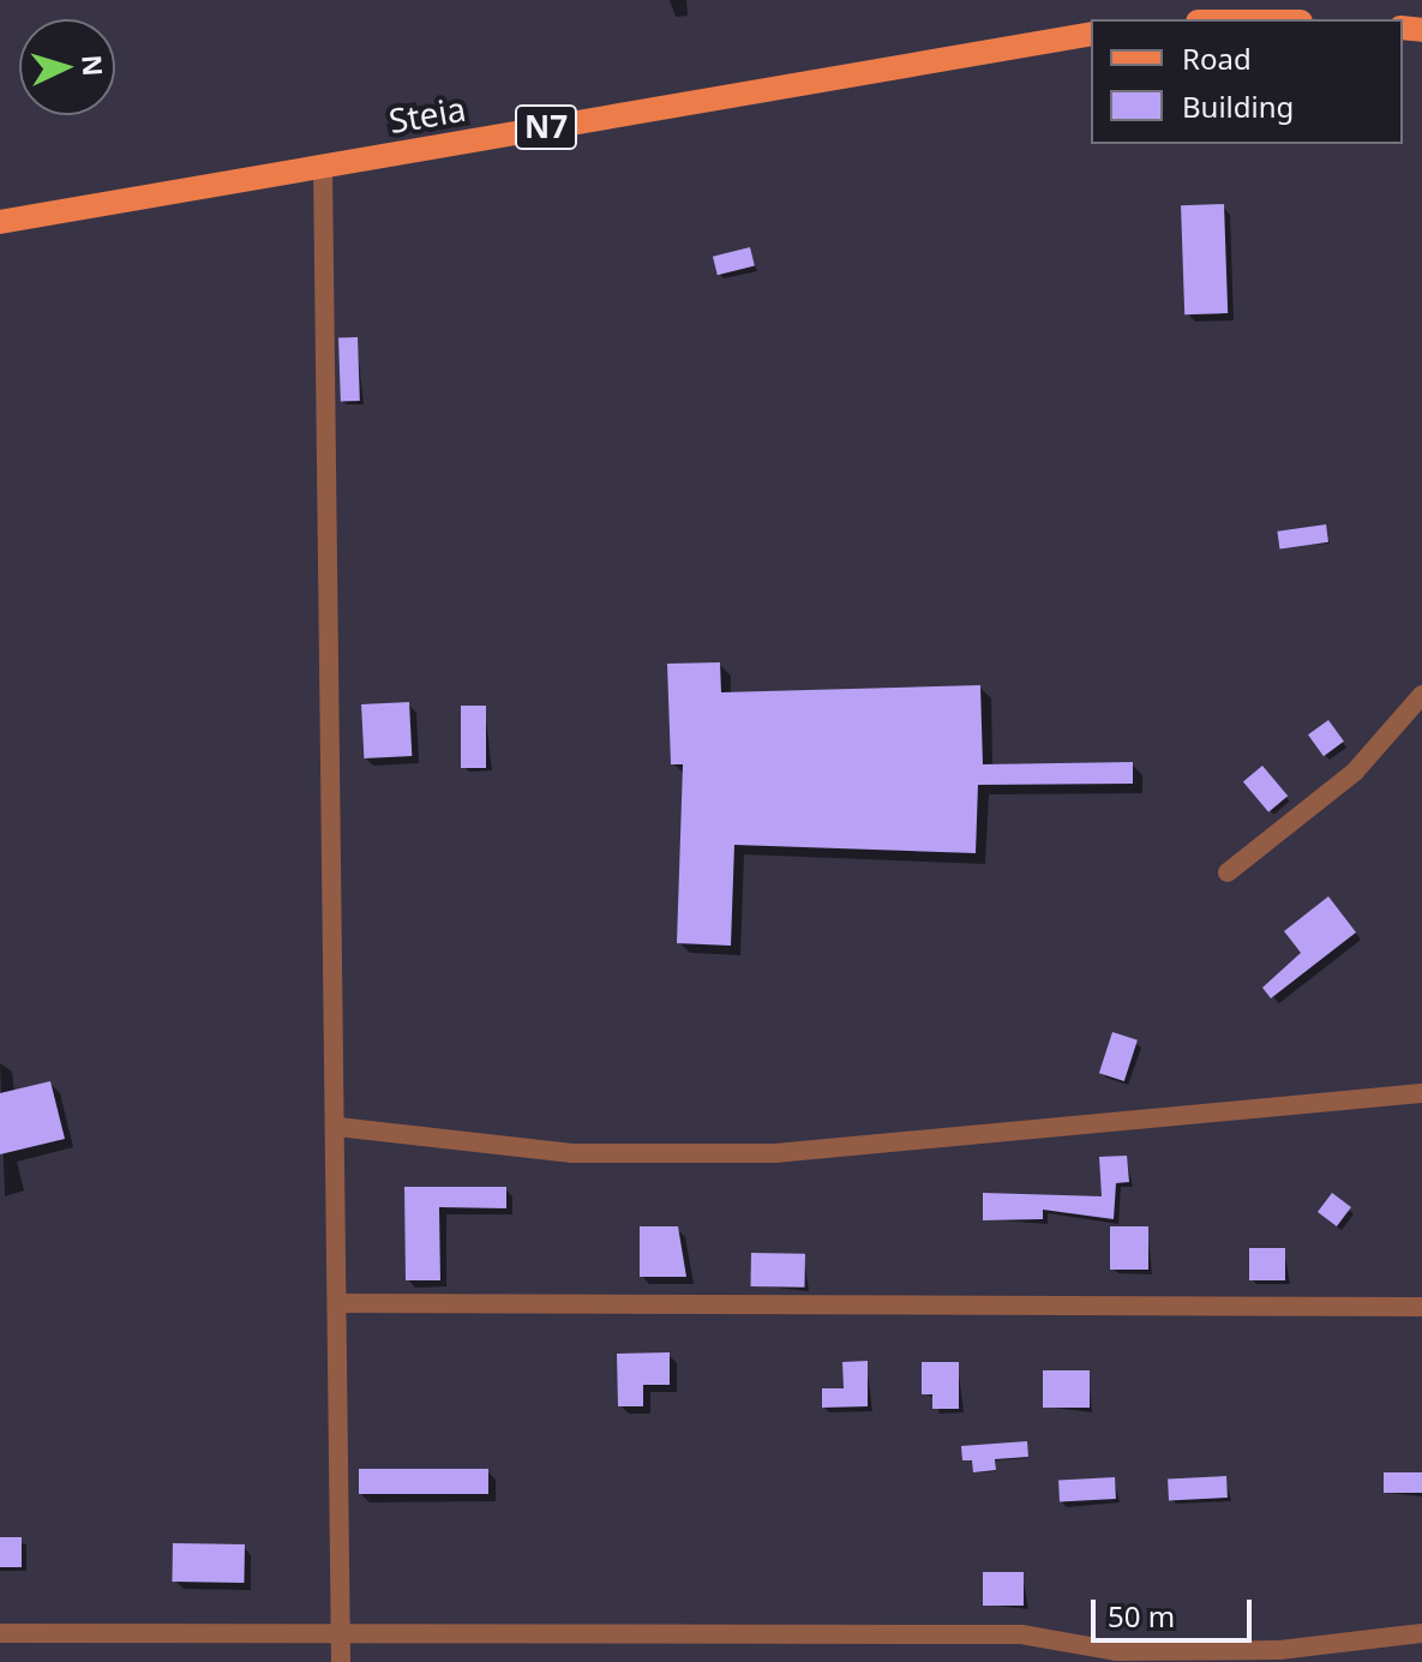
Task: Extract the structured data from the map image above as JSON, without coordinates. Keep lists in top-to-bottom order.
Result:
{
  "streets": {
    "main road": ["Steia", "N7"]
  },
  "legend": ["Road", "Building"],
  "scale_bar": "50 m",
  "north": "right"
}
